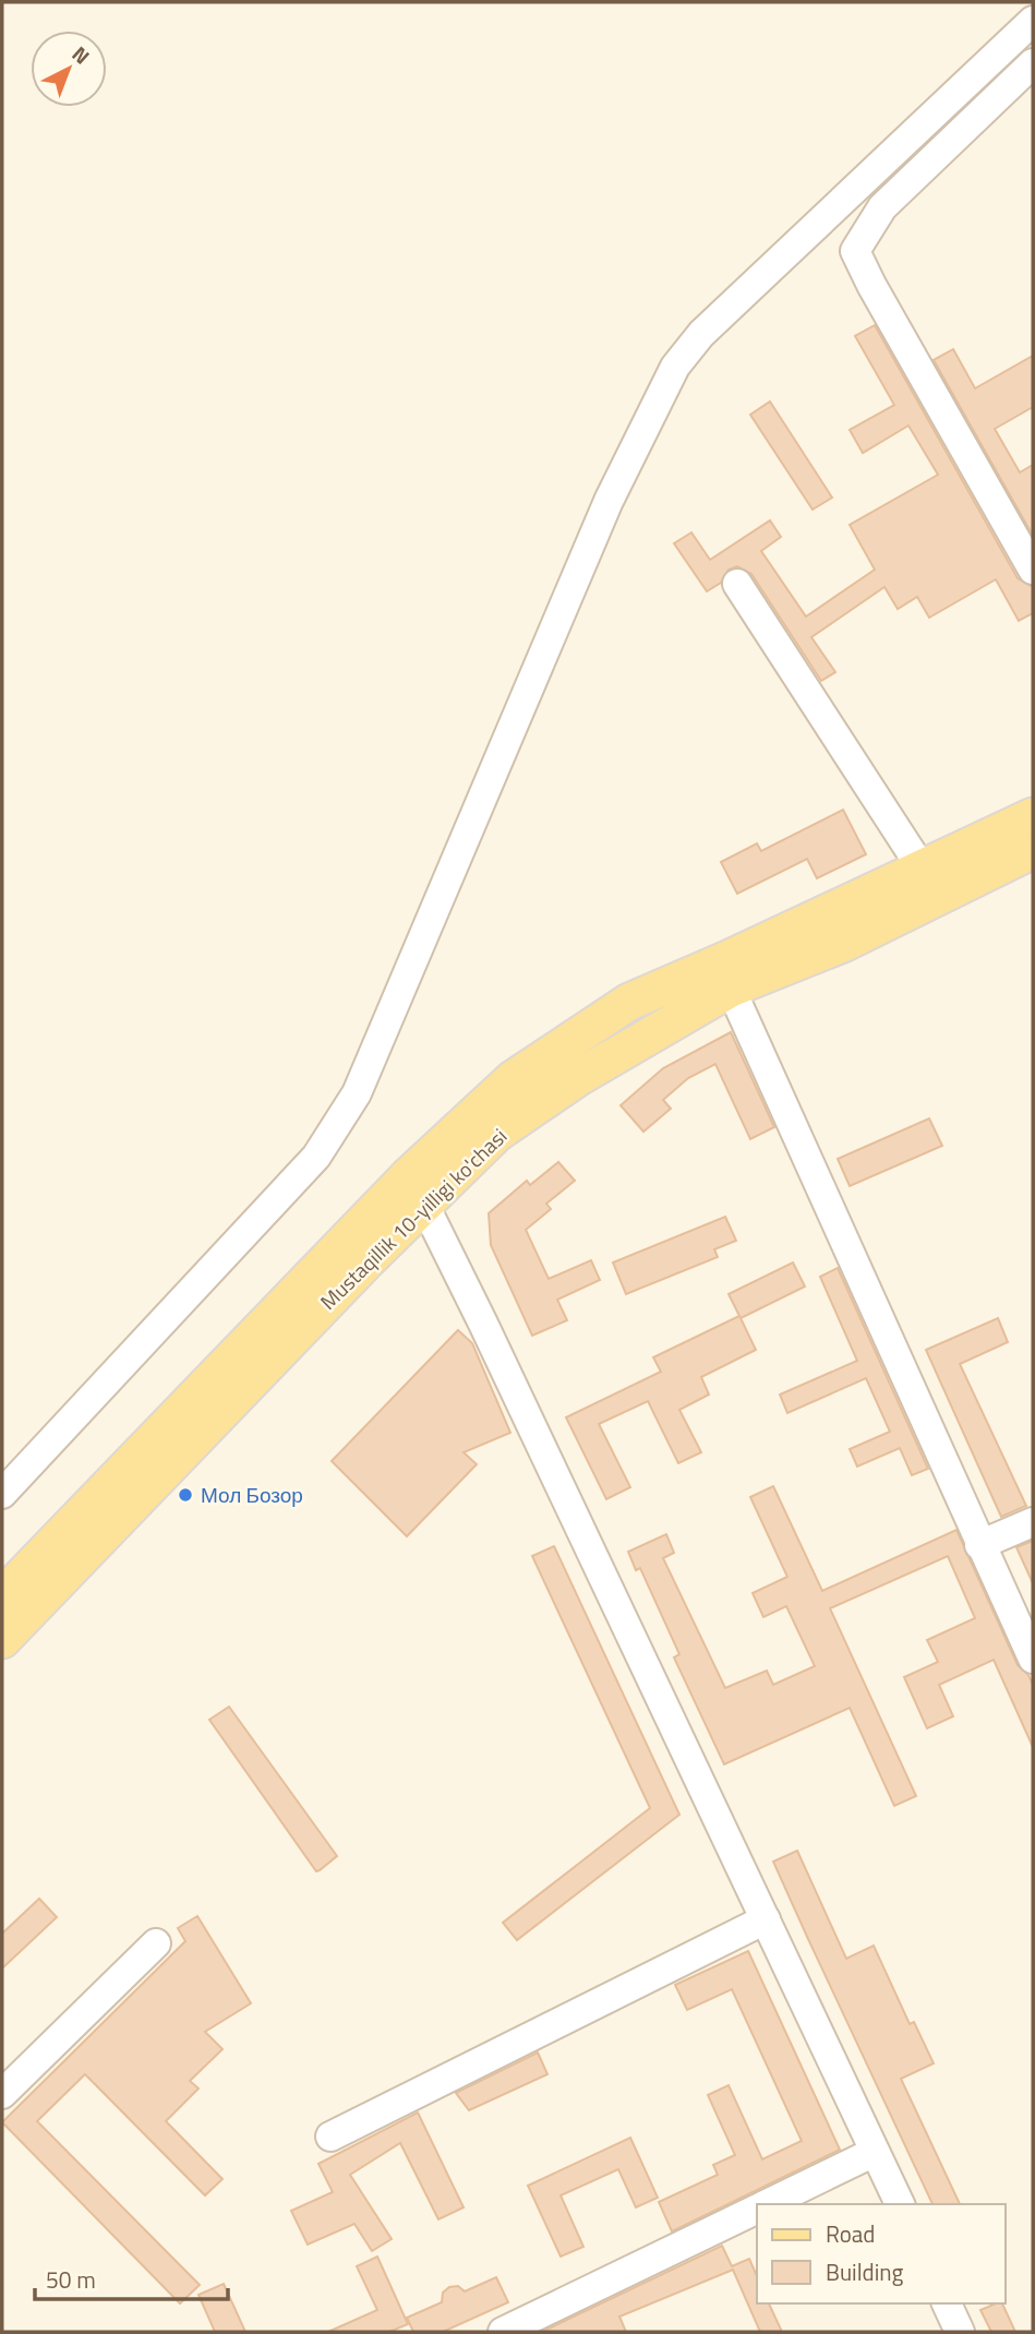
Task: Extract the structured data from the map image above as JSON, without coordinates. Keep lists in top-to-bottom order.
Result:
{
  "streets": {
    "main road": ["Mustaqillik 10-yilligi ko'chasi"]
  },
  "places": ["Мол Бозор"],
  "legend": ["Road", "Building"],
  "scale_bar": "50 m",
  "north": "top right"
}
